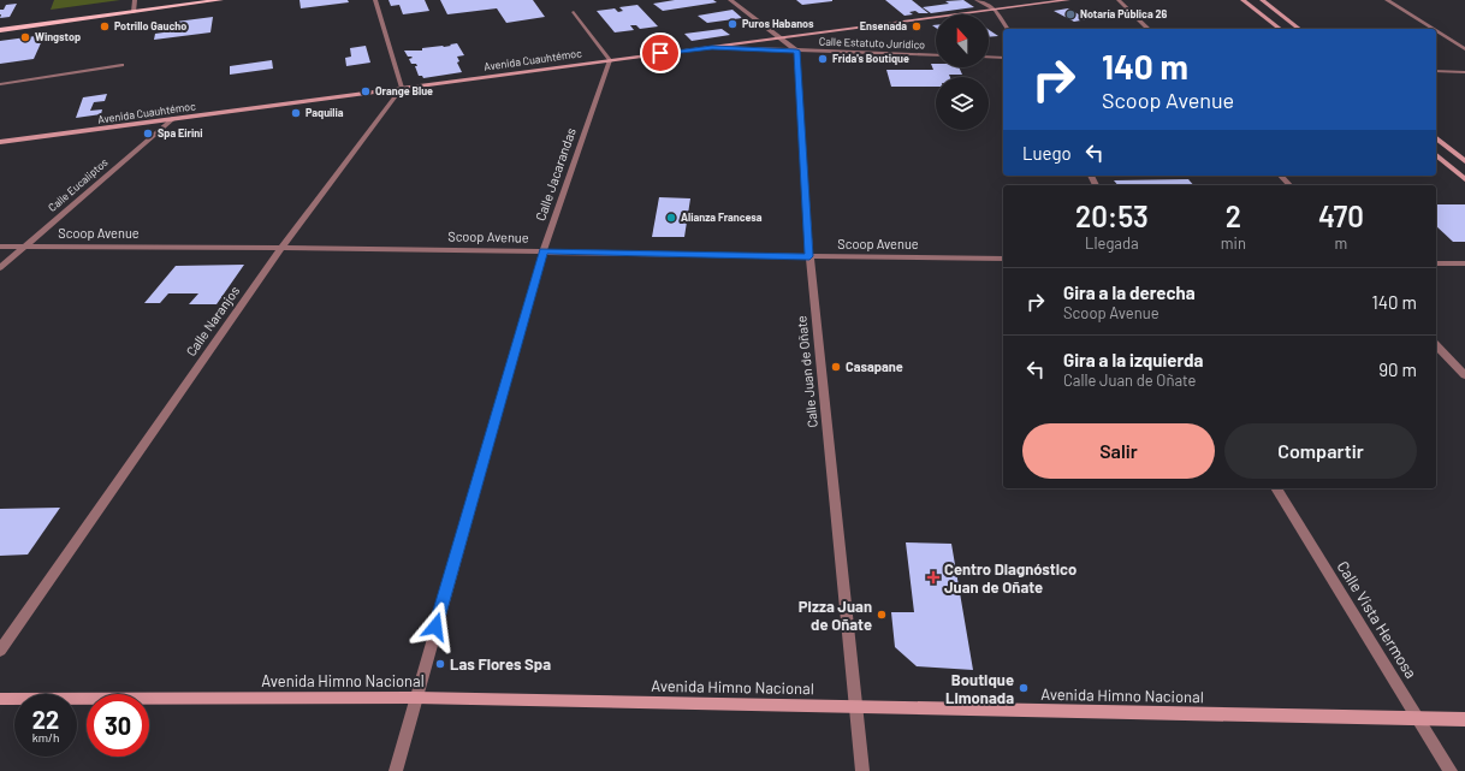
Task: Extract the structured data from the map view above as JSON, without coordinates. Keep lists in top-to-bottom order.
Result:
{
  "streets": {
    "street": [
      "Calle Estatuto Jurídico",
      "Avenida Cuauhtémoc",
      "Calle Jacarandas",
      "Calle Eucaliptos",
      "Scoop Avenue",
      "Calle Naranjos",
      "Calle Juan de Oñate",
      "Calle Vista Hermosa",
      "Avenida Himno Nacional"
    ]
  },
  "crossings": [
    ["Calle Estatuto Jurídico", "Avenida Cuauhtémoc"],
    ["Calle Estatuto Jurídico", "Calle Juan de Oñate"],
    ["Avenida Cuauhtémoc", "Calle Jacarandas"],
    ["Avenida Cuauhtémoc", "Calle Eucaliptos"],
    ["Avenida Cuauhtémoc", "Calle Naranjos"],
    ["Calle Jacarandas", "Scoop Avenue"],
    ["Calle Jacarandas", "Avenida Himno Nacional"],
    ["Calle Eucaliptos", "Scoop Avenue"],
    ["Scoop Avenue", "Calle Naranjos"],
    ["Scoop Avenue", "Calle Juan de Oñate"],
    ["Calle Juan de Oñate", "Avenida Himno Nacional"],
    ["Calle Vista Hermosa", "Avenida Himno Nacional"]
  ],
  "places": {
    "other": [
      "Notaría Pública 26",
      "Puros Habanos",
      "Potrillo Gaucho",
      "Ensenada",
      "Wingstop",
      "Frida's Boutique",
      "Orange Blue",
      "Paquilia",
      "Spa Eirini",
      "Alianza Francesa",
      "Casapane",
      "Pizza Juan de Oñate",
      "Las Flores Spa",
      "Boutique Limonada"
    ],
    "health": ["Centro Diagnóstico Juan de Oñate"]
  },
  "north": "top",
  "page": {
    "turn": ["140 m", "Scoop Avenue"],
    "then": "Luego",
    "eta": [
      "20:53",
      "Llegada",
      "2",
      "min",
      "470",
      "m"
    ],
    "list": [
      {
        "name": "Gira a la derecha",
        "note": "Scoop Avenue",
        "value": "140 m"
      },
      {
        "name": "Gira a la izquierda",
        "note": "Calle Juan de Oñate",
        "value": "90 m"
      }
    ],
    "buttons": ["Salir", "Compartir"],
    "speed": "22 km/h",
    "limit": "30"
  }
}
